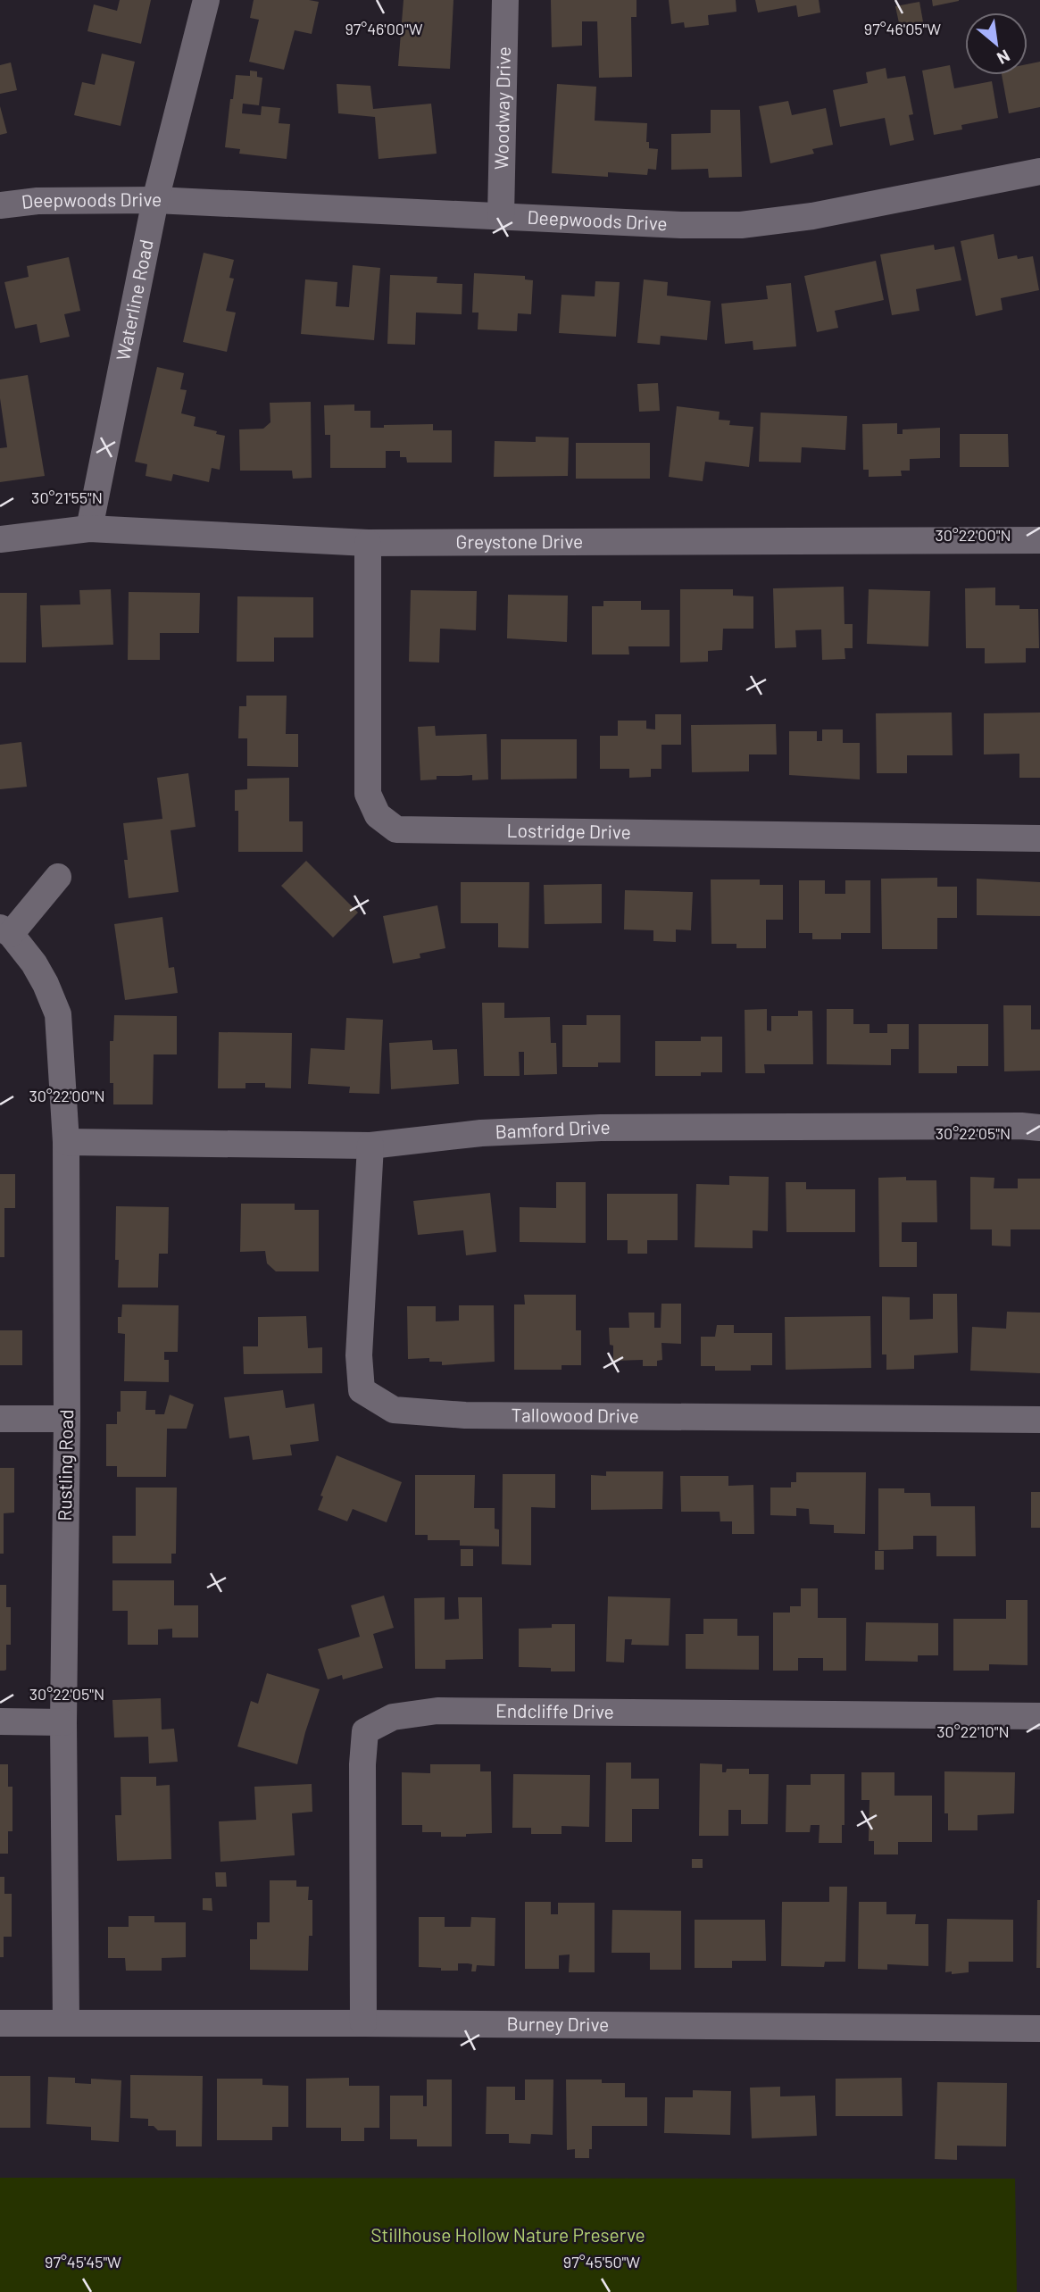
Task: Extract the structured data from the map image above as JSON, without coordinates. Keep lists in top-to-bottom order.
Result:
{
  "streets": {
    "street": [
      "Woodway Drive",
      "Deepwoods Drive",
      "Waterline Road",
      "Greystone Drive",
      "Lostridge Drive",
      "Bamford Drive",
      "Tallowood Drive",
      "Rustling Road",
      "Endcliffe Drive",
      "Burney Drive"
    ]
  },
  "crossings": [
    ["Woodway Drive", "Deepwoods Drive"],
    ["Deepwoods Drive", "Waterline Road"],
    ["Waterline Road", "Greystone Drive"],
    ["Greystone Drive", "Lostridge Drive"],
    ["Bamford Drive", "Tallowood Drive"],
    ["Bamford Drive", "Rustling Road"],
    ["Rustling Road", "Burney Drive"],
    ["Endcliffe Drive", "Burney Drive"]
  ],
  "parks": ["Stillhouse Hollow Nature Preserve"],
  "north": "bottom right",
  "coordinates": [
    "97°46'00\"W",
    "97°46'05\"W",
    "30°21'55\"N",
    "30°22'00\"N",
    "30°22'05\"N",
    "30°22'10\"N",
    "97°45'45\"W",
    "97°45'50\"W"
  ]
}
